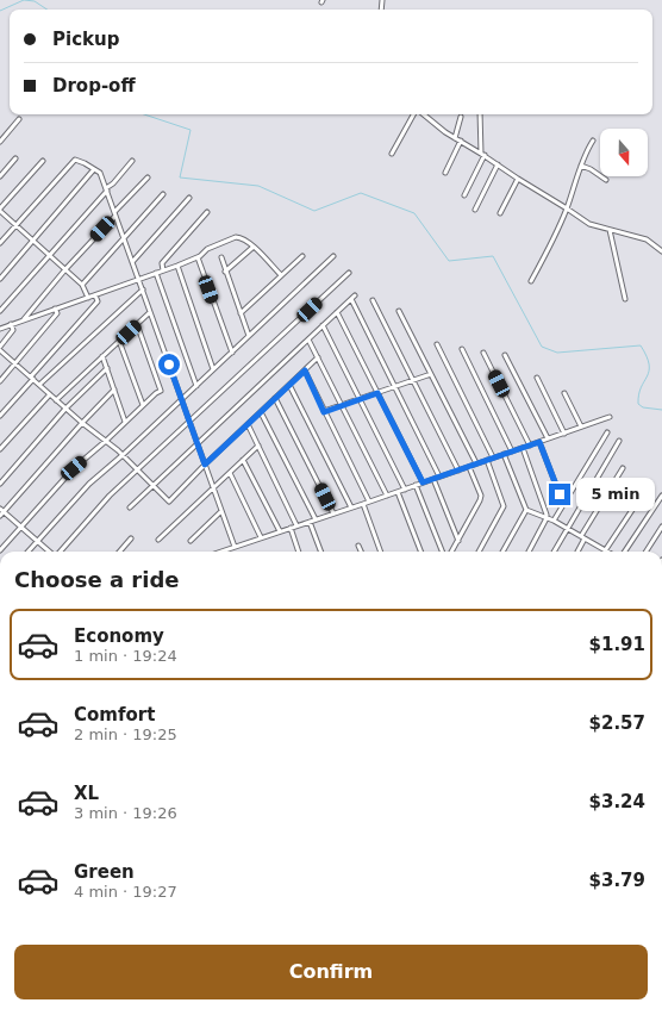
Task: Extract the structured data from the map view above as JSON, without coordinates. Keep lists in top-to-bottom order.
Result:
{
  "north": "bottom",
  "page": {
    "banner": ["Pickup", "Drop-off"],
    "bubble": "5 min",
    "heading": "Choose a ride",
    "list": [
      {
        "name": "Economy",
        "note": "1 min · 19:24",
        "value": "$1.91"
      },
      {
        "name": "Comfort",
        "note": "2 min · 19:25",
        "value": "$2.57"
      },
      {
        "name": "XL",
        "note": "3 min · 19:26",
        "value": "$3.24"
      },
      {
        "name": "Green",
        "note": "4 min · 19:27",
        "value": "$3.79"
      }
    ],
    "buttons": "Confirm"
  }
}
